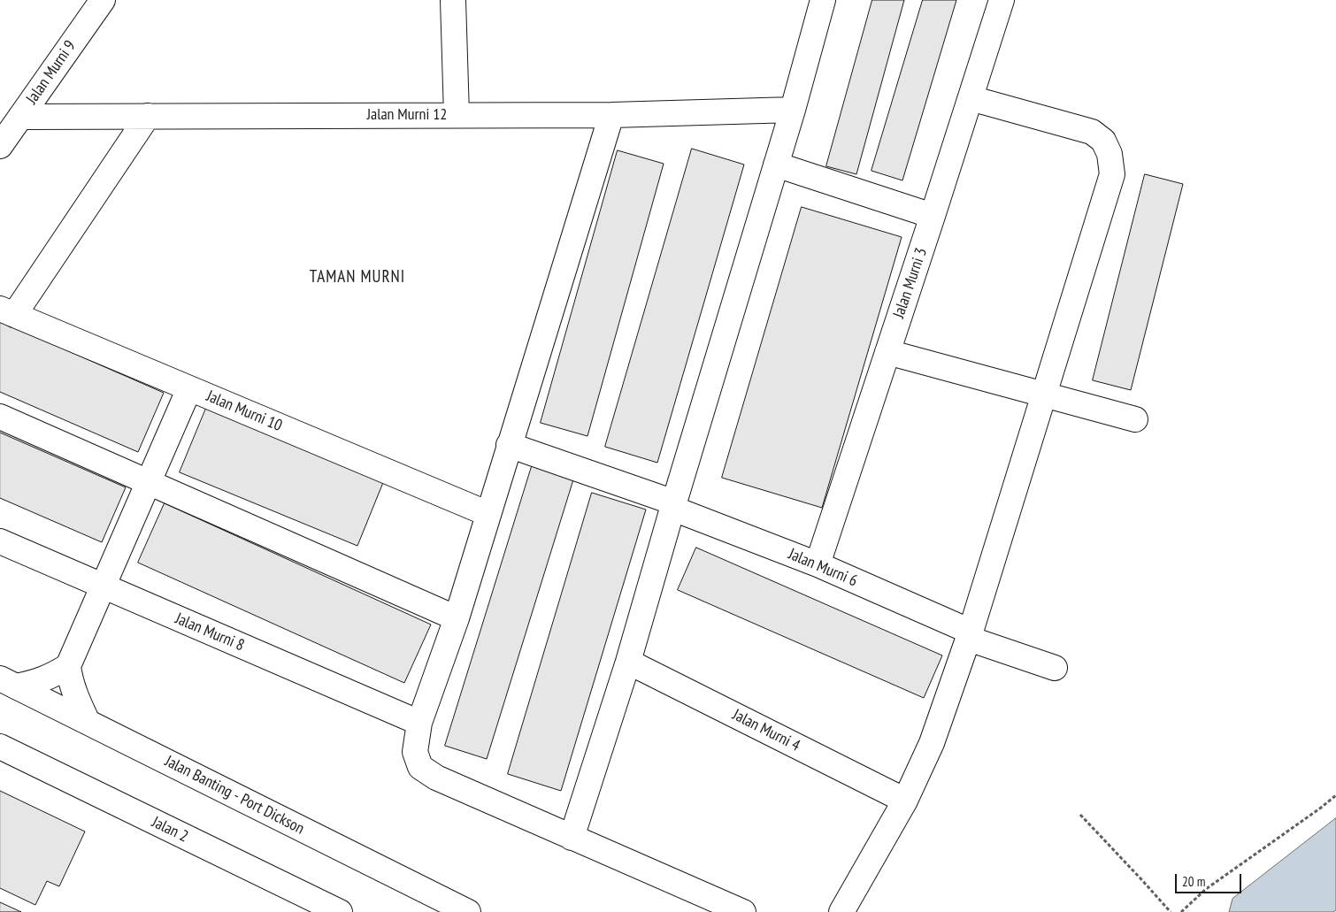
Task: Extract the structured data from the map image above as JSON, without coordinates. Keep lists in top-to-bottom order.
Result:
{
  "streets": {
    "street": [
      "Jalan Murni 9",
      "Jalan Murni 12",
      "Jalan Murni 3",
      "Jalan Murni 10",
      "Jalan Murni 6",
      "Jalan Murni 8",
      "Jalan Murni 4",
      "Jalan Banting - Port Dickson",
      "Jalan 2"
    ]
  },
  "crossings": [
    ["Jalan Murni 9", "Jalan Murni 12"],
    ["Jalan Murni 3", "Jalan Murni 6"]
  ],
  "districts": ["TAMAN MURNI"],
  "scale_bar": "20 m"
}
